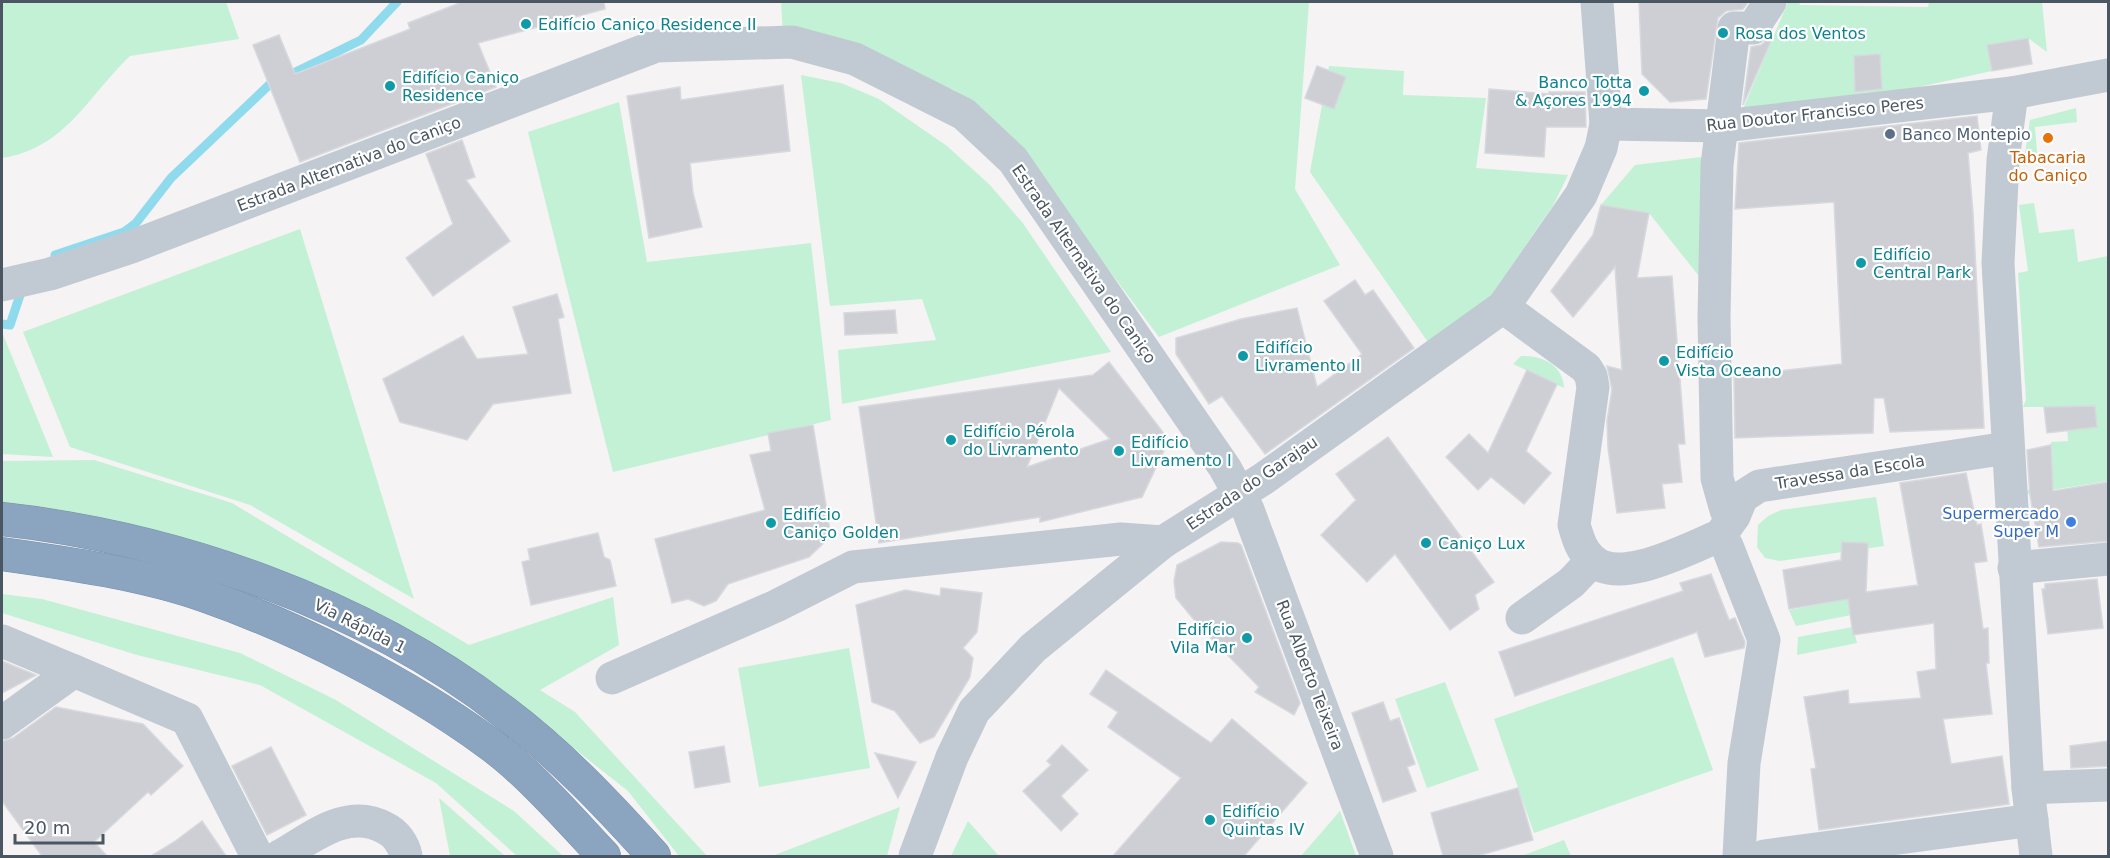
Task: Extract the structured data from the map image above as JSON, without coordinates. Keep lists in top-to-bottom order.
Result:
{
  "streets": {
    "highway": ["Via Rápida 1"],
    "street": [
      "Rua Doutor Francisco Peres",
      "Estrada Alternativa do Caniço",
      "Travessa da Escola",
      "Estrada do Garajau",
      "Rua Alberto Teixeira"
    ]
  },
  "crossings": [
    ["Rua Doutor Francisco Peres", "Estrada do Garajau"],
    ["Estrada Alternativa do Caniço", "Estrada do Garajau"],
    ["Estrada Alternativa do Caniço", "Rua Alberto Teixeira"],
    ["Estrada do Garajau", "Rua Alberto Teixeira"]
  ],
  "places": [
    "Edifício Caniço Residence II",
    "Rosa dos Ventos",
    "Edifício Caniço Residence",
    "Banco Totta & Açores 1994",
    "Banco Montepio",
    "Tabacaria do Caniço",
    "Edifício Central Park",
    "Edifício Livramento II",
    "Edifício Vista Oceano",
    "Edifício Pérola do Livramento",
    "Edifício Livramento I",
    "Supermercado Super M",
    "Edifício Caniço Golden",
    "Caniço Lux",
    "Edifício Vila Mar",
    "Edifício Quintas IV"
  ],
  "scale_bar": "20 m"
}
